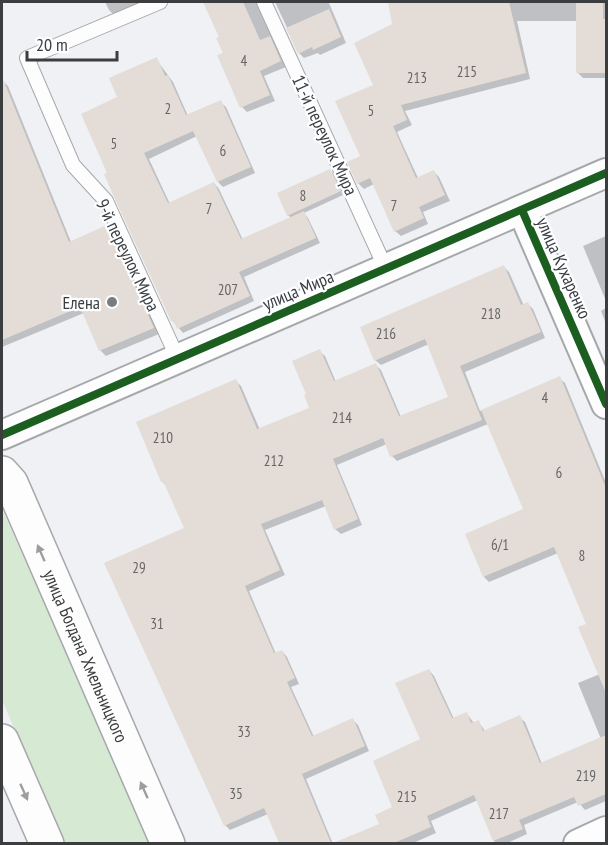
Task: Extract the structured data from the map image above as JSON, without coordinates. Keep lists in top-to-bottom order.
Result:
{
  "streets": {
    "main road": ["улица Богдана Хмельницкого"],
    "street": ["улица Кухаренко", "улица Мира"],
    "lane": ["11-й переулок Мира", "9-й переулок Мира"]
  },
  "crossings": [
    ["11-й переулок Мира", "улица Мира"],
    ["9-й переулок Мира", "улица Мира"],
    ["улица Кухаренко", "улица Мира"]
  ],
  "one_way": ["улица Богдана Хмельницкого"],
  "places": ["Елена"],
  "house_numbers": [
    "4",
    "215",
    "213",
    "2",
    "5",
    "5",
    "6",
    "8",
    "7",
    "7",
    "207",
    "218",
    "216",
    "4",
    "214",
    "210",
    "212",
    "6",
    "6/1",
    "8",
    "29",
    "31",
    "33",
    "219",
    "35",
    "215",
    "217"
  ],
  "scale_bar": "20 m"
}
